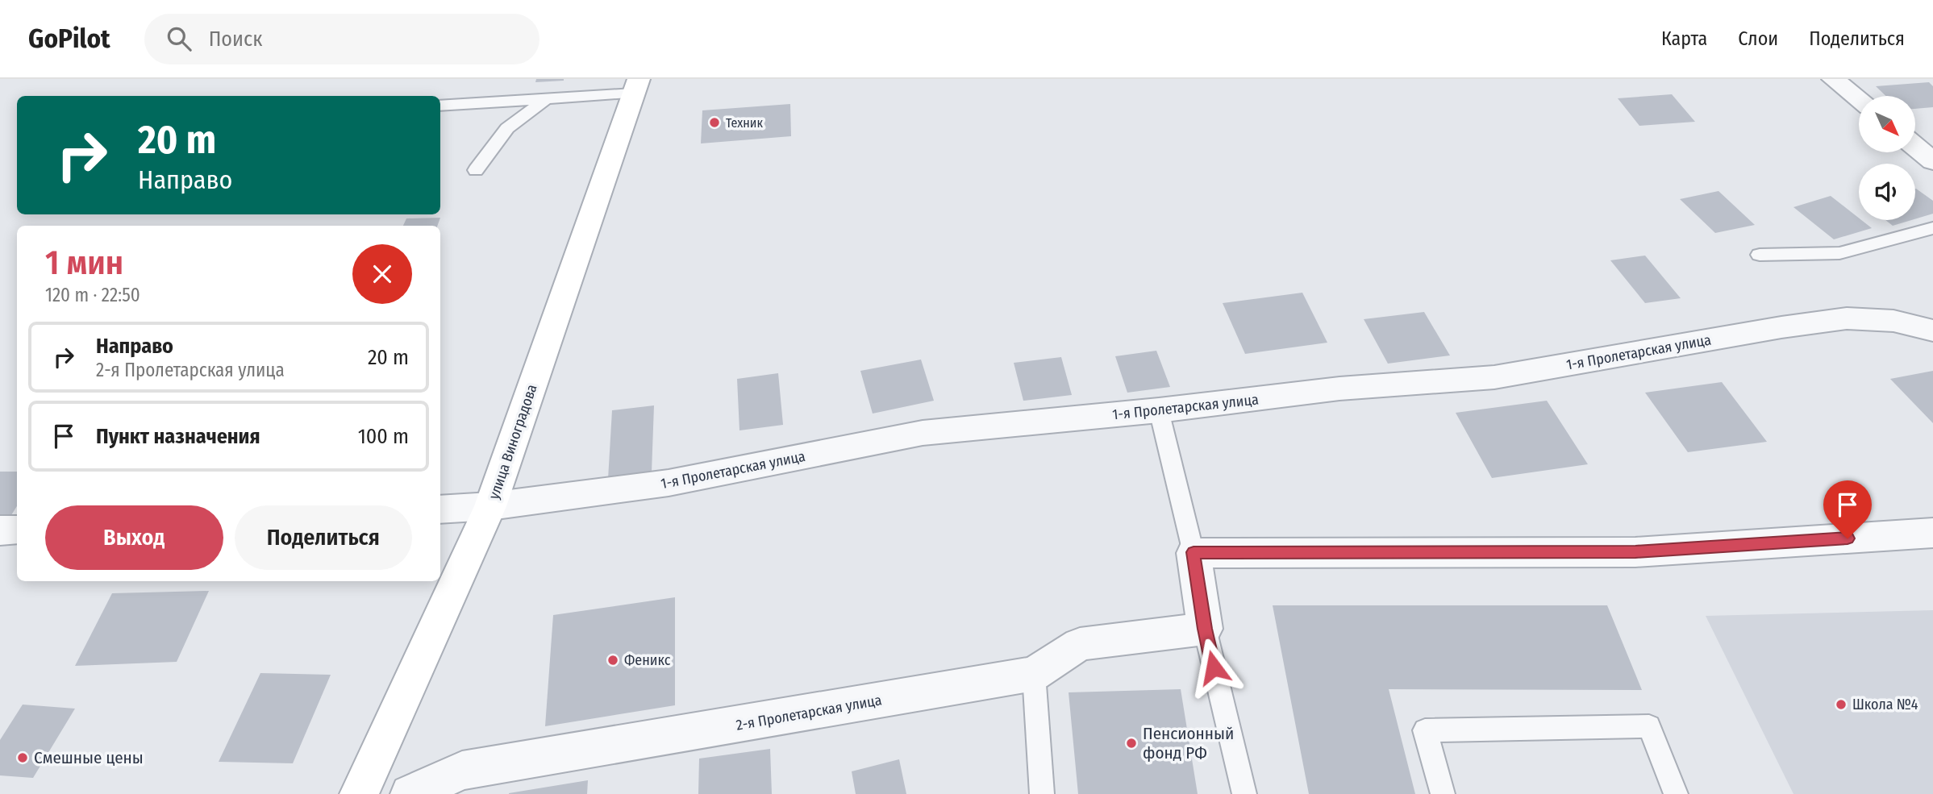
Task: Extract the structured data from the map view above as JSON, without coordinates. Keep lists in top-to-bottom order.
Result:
{
  "streets": {
    "street": ["1-я Пролетарская улица", "улица Виноградова", "2-я Пролетарская улица"]
  },
  "crossings": [
    ["1-я Пролетарская улица", "улица Виноградова"]
  ],
  "places": [
    "Техник",
    "Феникс",
    "Школа №4",
    "Пенсионный фонд РФ",
    "Смешные цены"
  ],
  "north": "bottom right",
  "page": {
    "header": "GoPilot",
    "search": "Поиск",
    "nav": ["Карта", "Слои", "Поделиться"],
    "turn": ["20 m", "Направо"],
    "heading": ["1 мин", "120 m · 22:50"],
    "list": [
      {
        "name": "Направо",
        "note": "2-я Пролетарская улица",
        "value": "20 m"
      },
      {
        "name": "Пункт назначения",
        "value": "100 m"
      }
    ],
    "buttons": ["Выход", "Поделиться"]
  }
}
